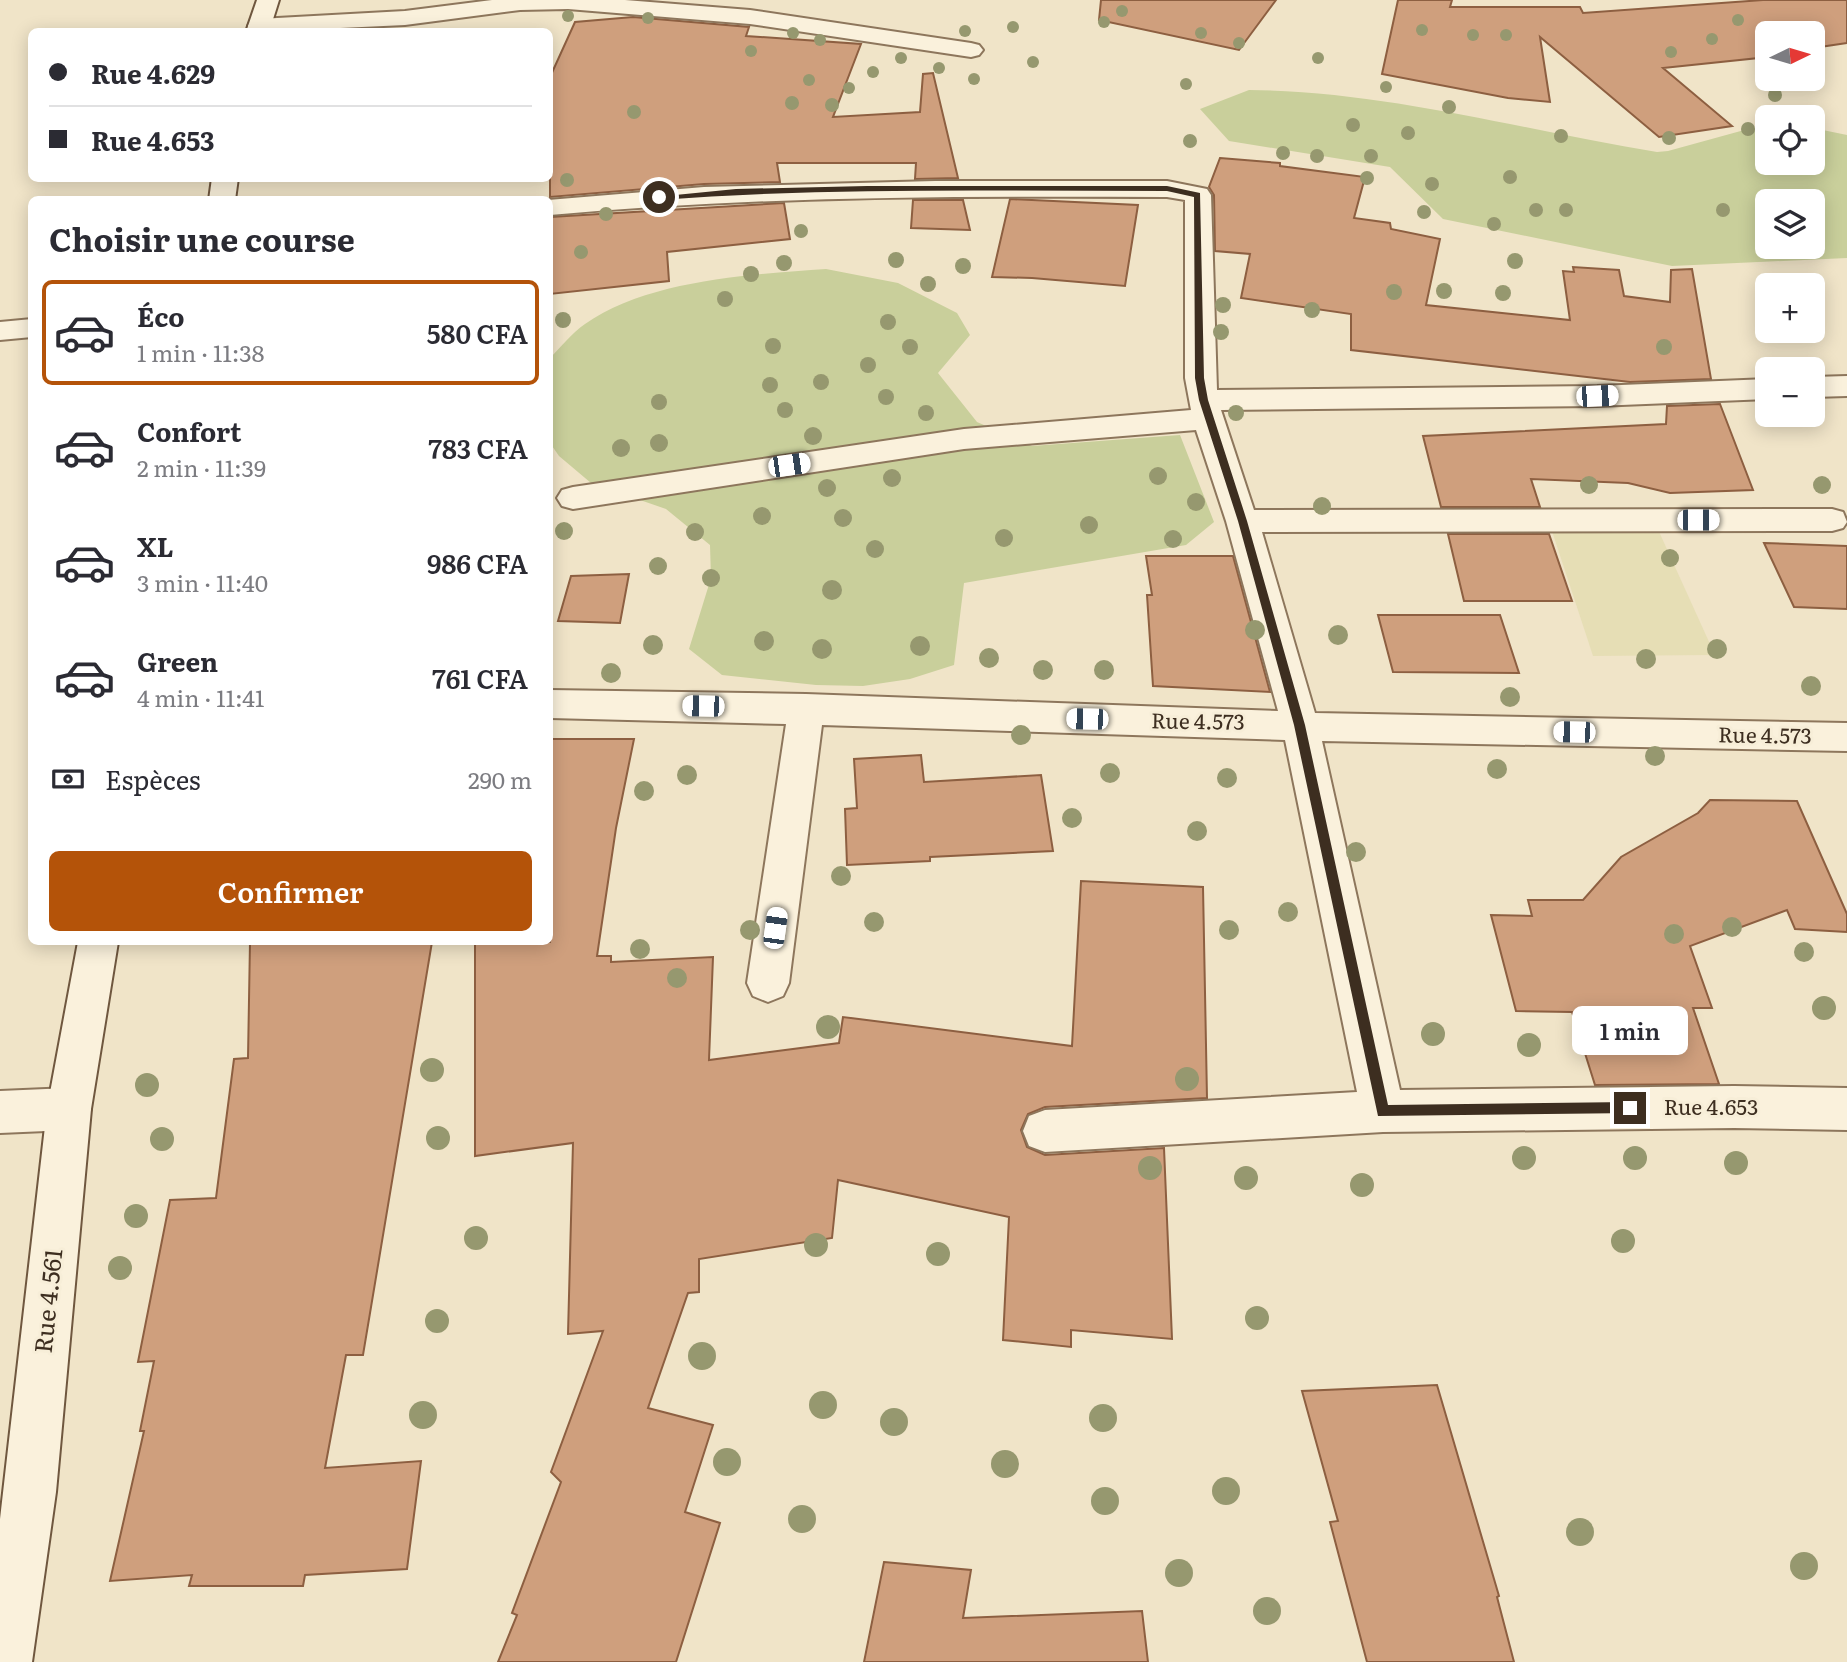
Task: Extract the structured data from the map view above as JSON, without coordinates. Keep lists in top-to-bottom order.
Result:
{
  "streets": {
    "street": ["Rue 4.573", "Rue 4.653", "Rue 4.561"]
  },
  "north": "right",
  "page": {
    "map_buttons": ["+", "−"],
    "banner": ["Rue 4.629", "Rue 4.653"],
    "heading": "Choisir une course",
    "list": [
      {
        "name": "Éco",
        "note": "1 min · 11:38",
        "value": "580 CFA"
      },
      {
        "name": "Confort",
        "note": "2 min · 11:39",
        "value": "783 CFA"
      },
      {
        "name": "XL",
        "note": "3 min · 11:40",
        "value": "986 CFA"
      },
      {
        "name": "Green",
        "note": "4 min · 11:41",
        "value": "761 CFA"
      }
    ],
    "pay": ["Espèces", "290 m"],
    "buttons": "Confirmer",
    "bubble": "1 min"
  }
}
